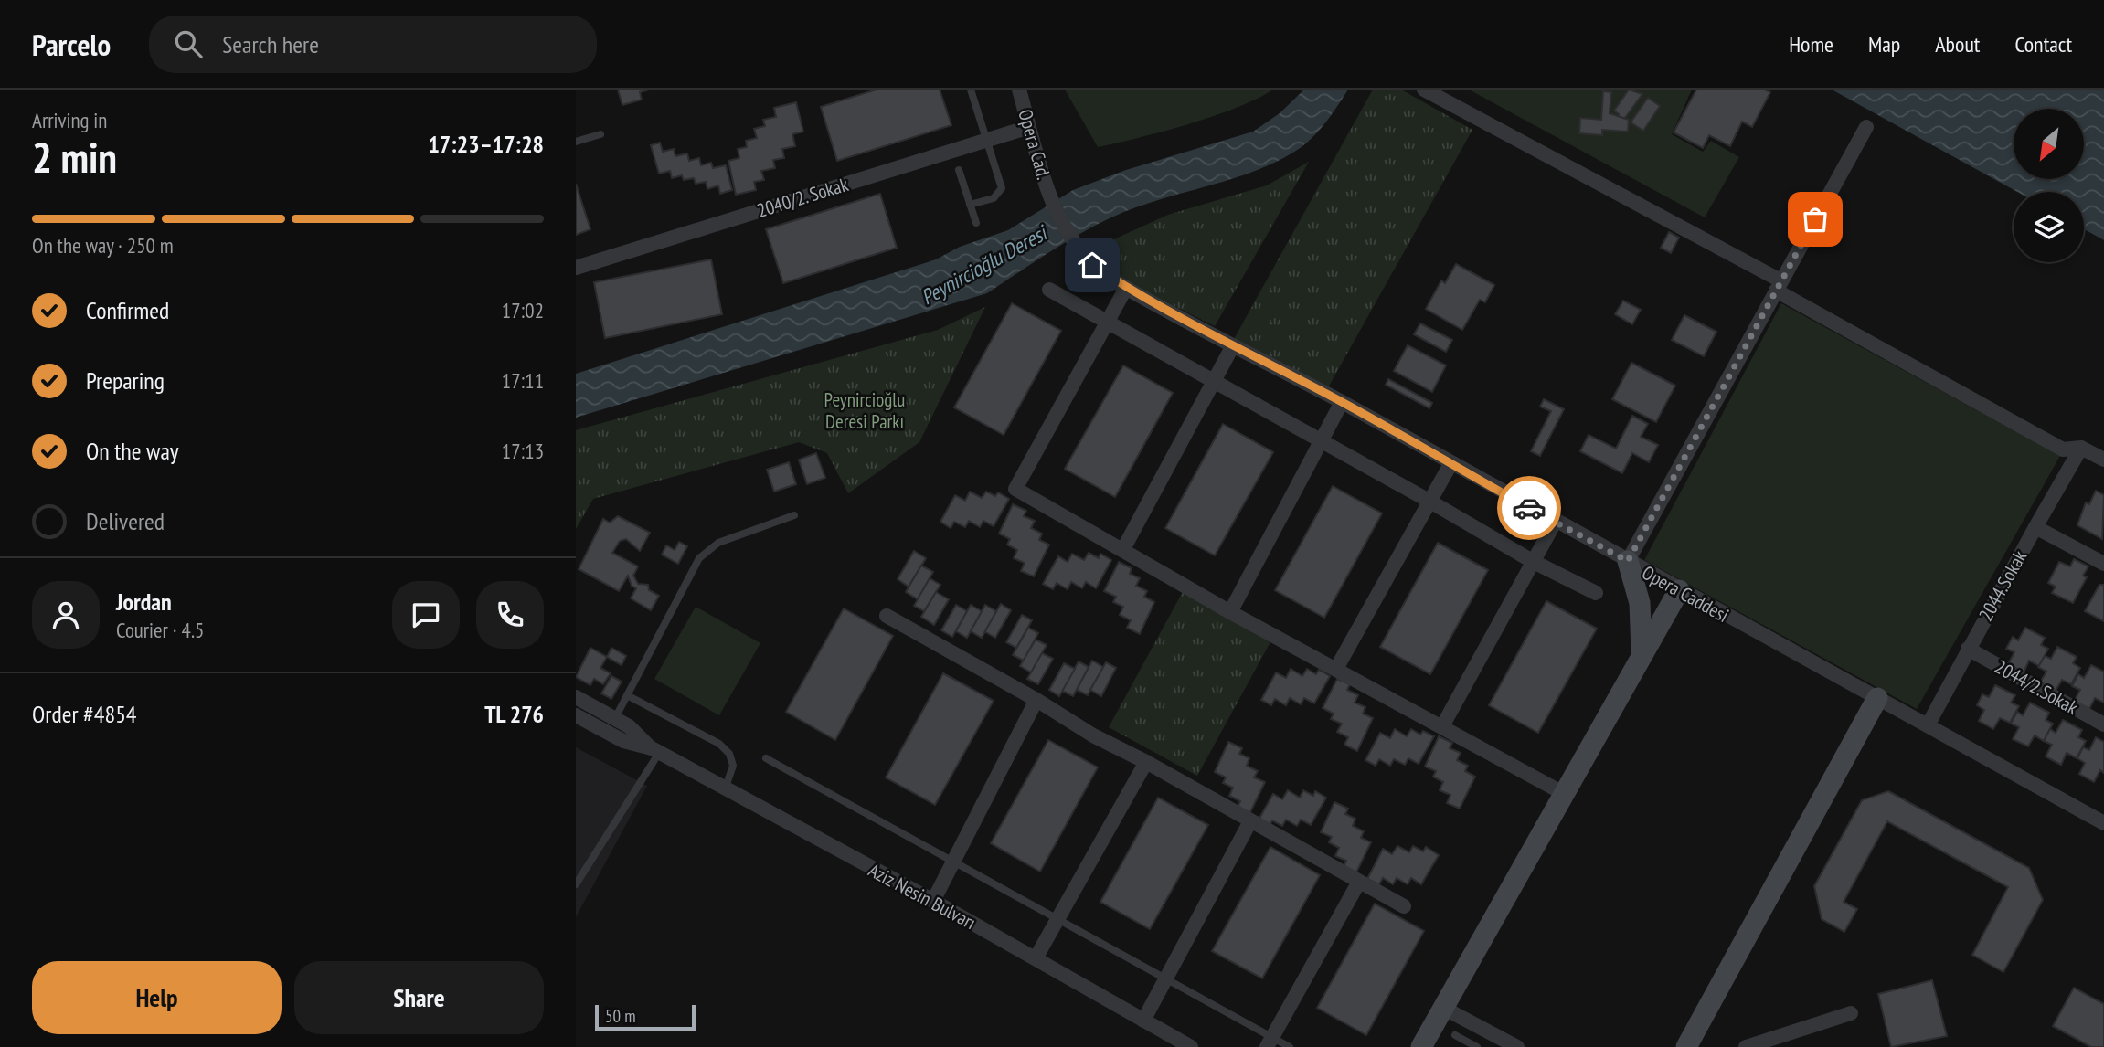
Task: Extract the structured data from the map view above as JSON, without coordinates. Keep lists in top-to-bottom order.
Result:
{
  "streets": {
    "street": [
      "Opera Cad.",
      "2040/2. Sokak",
      "2044.Sokak",
      "Opera Caddesi",
      "2044/2.Sokak",
      "Aziz Nesin Bulvarı"
    ]
  },
  "crossings": [
    ["Opera Cad.", "2040/2. Sokak"],
    ["Opera Cad.", "Opera Caddesi"],
    ["2044.Sokak", "Opera Caddesi"],
    ["2044.Sokak", "2044/2.Sokak"]
  ],
  "water": ["Peynircioğlu Deresi"],
  "parks": ["Peynircioğlu Deresi Parkı"],
  "scale_bar": "50 m",
  "north": "bottom left",
  "page": {
    "header": "Parcelo",
    "search": "Search here",
    "nav": [
      "Home",
      "Map",
      "About",
      "Contact"
    ],
    "heading": ["2 min", "Arriving in", "17:23–17:28"],
    "panel": [
      "Jordan",
      "Courier · 4.5",
      "Order #4854",
      "TL 276"
    ],
    "bar": "On the way · 250 m",
    "list": [
      ["Confirmed", "17:02"],
      ["Preparing", "17:11"],
      ["On the way", "17:13"],
      "Delivered"
    ],
    "buttons": ["Help", "Share"],
    "scale": "50 m"
  }
}
